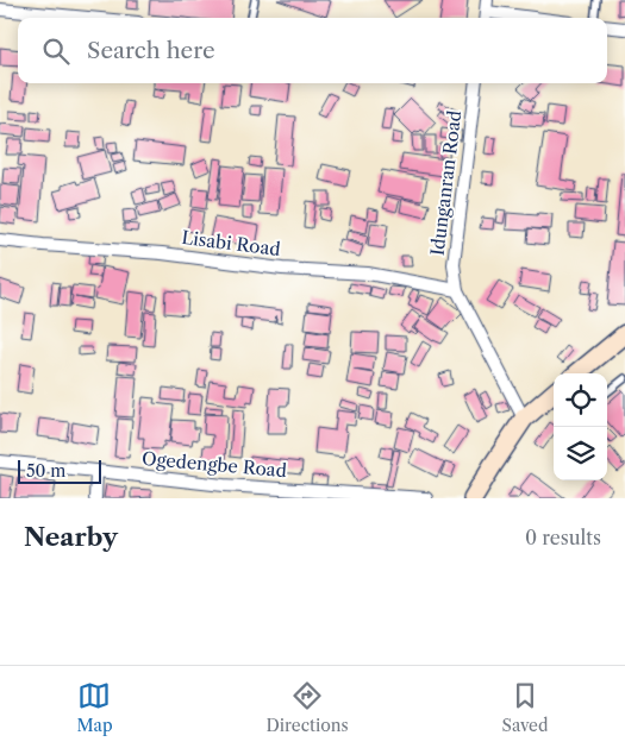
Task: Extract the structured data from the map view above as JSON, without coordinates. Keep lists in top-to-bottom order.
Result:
{
  "streets": {
    "street": ["Idunganran Road", "Lisabi Road", "Ogedengbe Road"]
  },
  "crossings": [
    ["Idunganran Road", "Lisabi Road"]
  ],
  "scale_bar": "50 m",
  "page": {
    "search": "Search here",
    "scale": "50 m",
    "heading": ["Nearby", "0 results"],
    "nav": ["Map", "Directions", "Saved"]
  }
}
